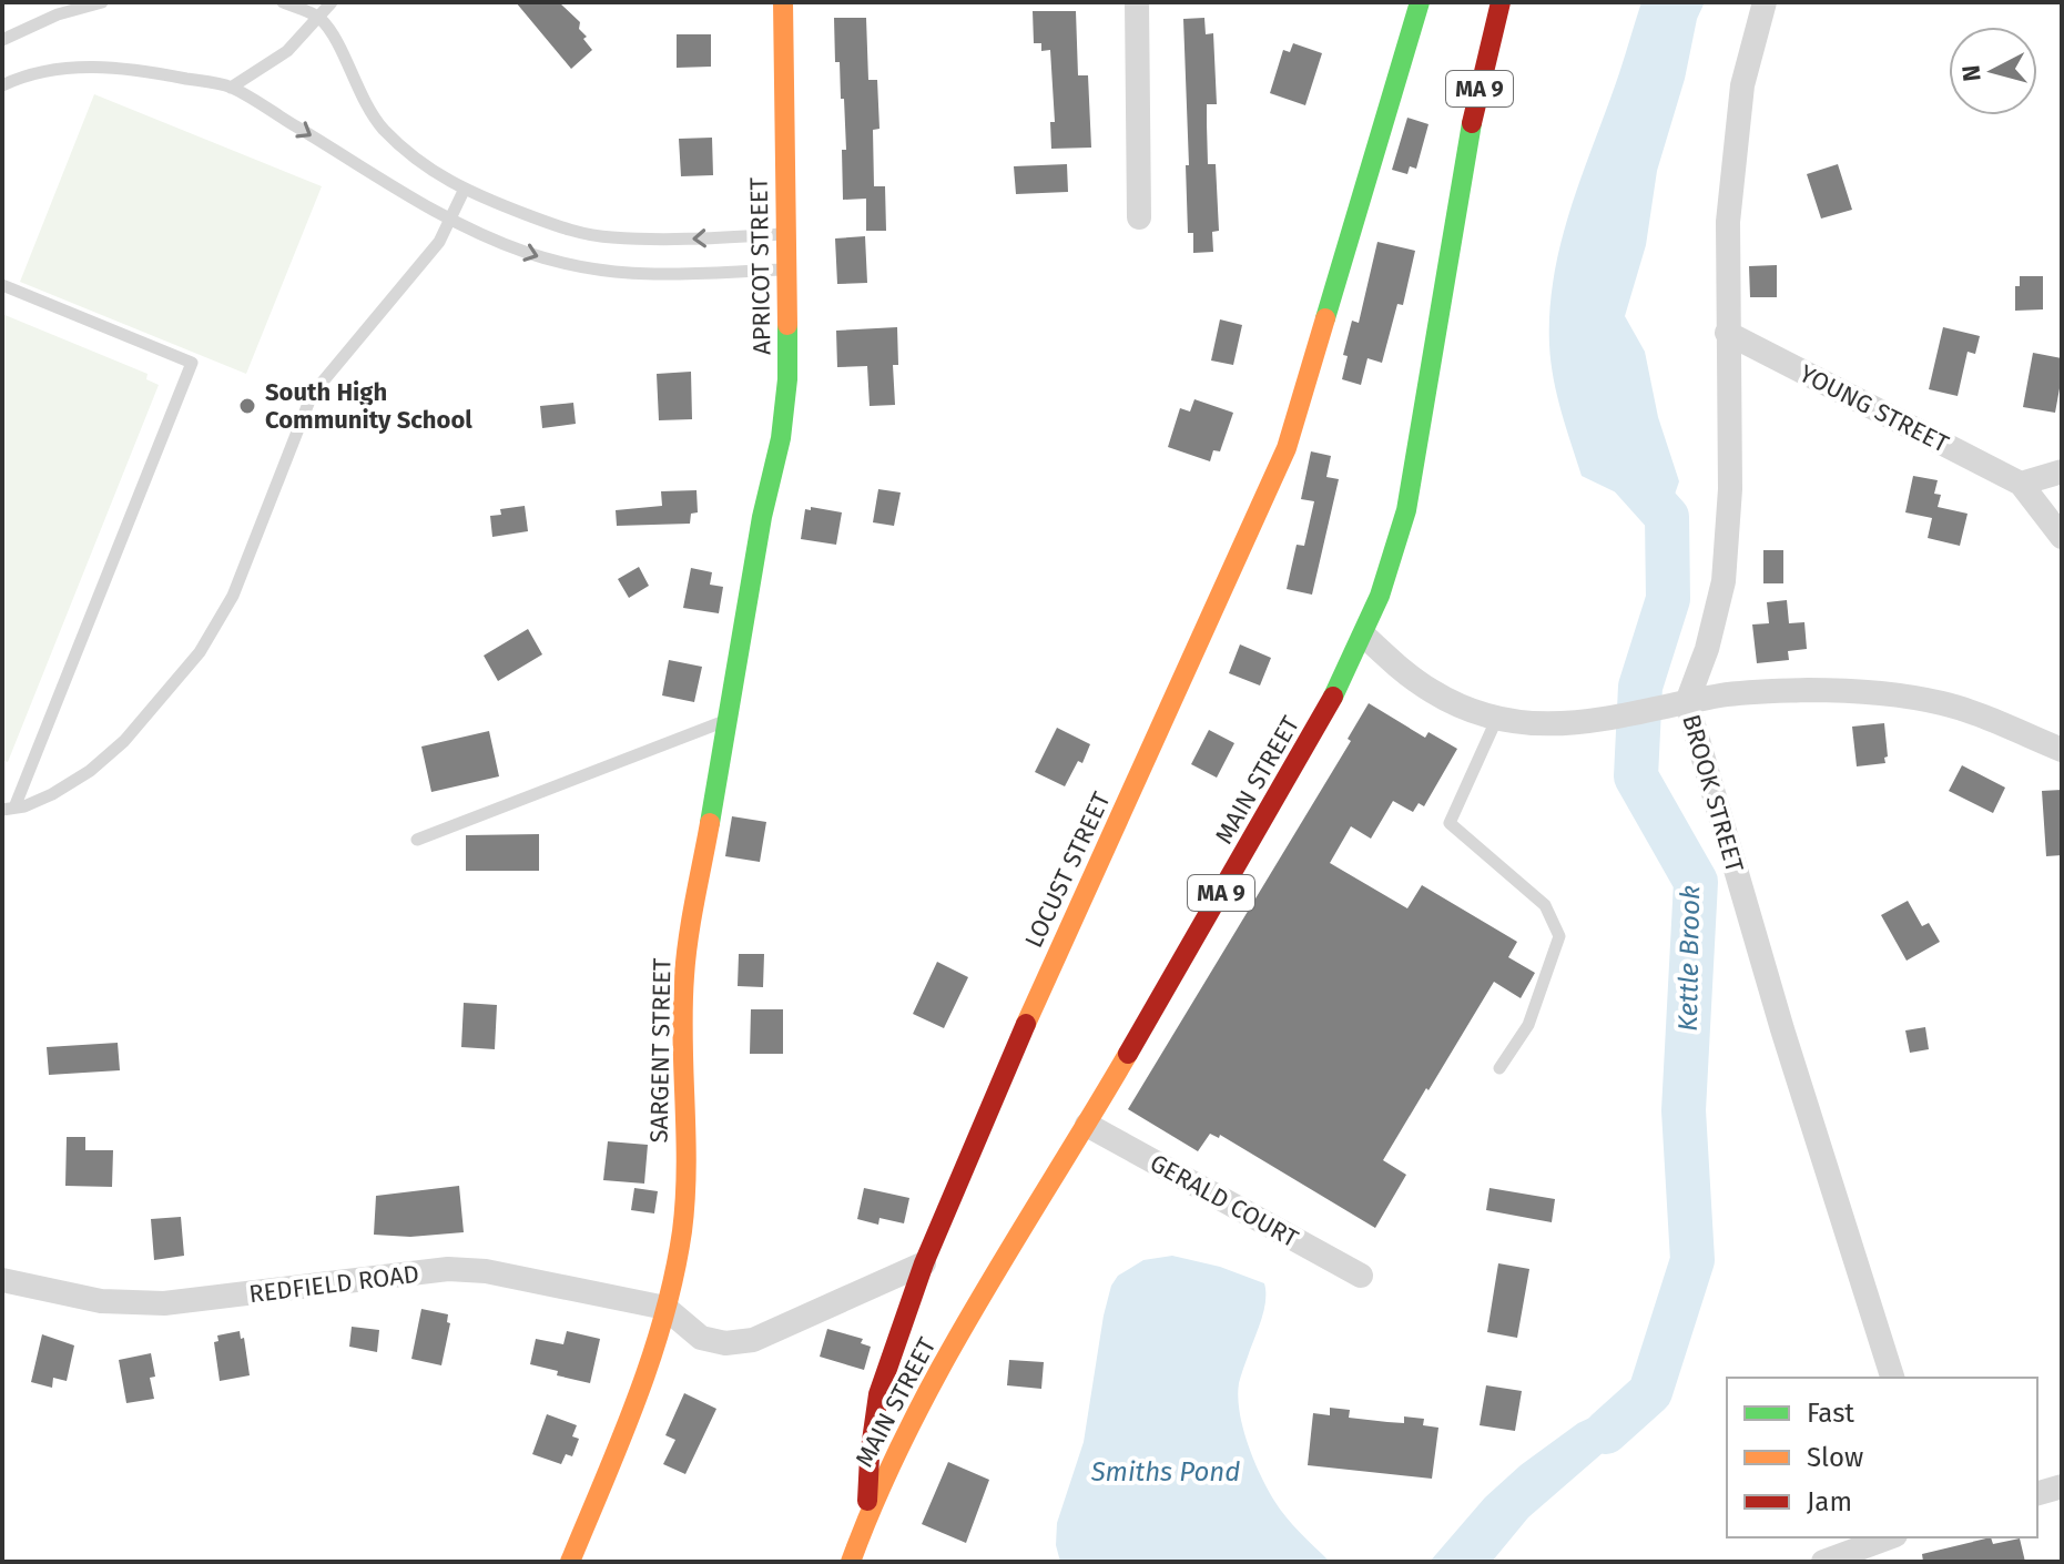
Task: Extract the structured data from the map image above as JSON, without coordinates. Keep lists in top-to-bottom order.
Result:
{
  "streets": {
    "main road": [
      "MA 9",
      "APRICOT STREET",
      "MAIN STREET",
      "LOCUST STREET",
      "SARGENT STREET"
    ],
    "street": [
      "YOUNG STREET",
      "BROOK STREET",
      "GERALD COURT",
      "REDFIELD ROAD"
    ]
  },
  "crossings": [
    ["APRICOT STREET", "SARGENT STREET"],
    ["YOUNG STREET", "BROOK STREET"],
    ["MAIN STREET", "LOCUST STREET"],
    ["MAIN STREET", "GERALD COURT"],
    ["SARGENT STREET", "REDFIELD ROAD"]
  ],
  "water": ["Kettle Brook", "Smiths Pond"],
  "places": ["South High Community School"],
  "legend": ["Fast", "Slow", "Jam"],
  "north": "left"
}
